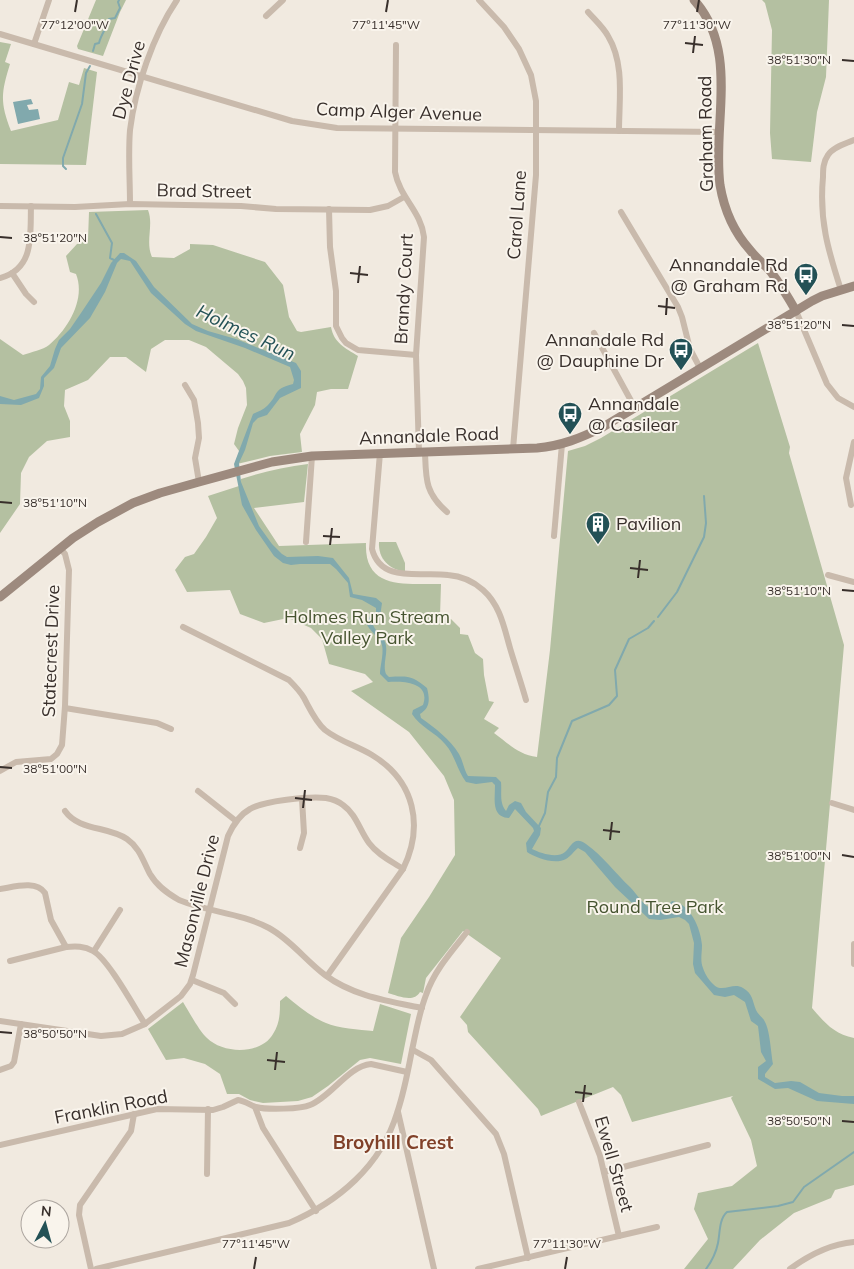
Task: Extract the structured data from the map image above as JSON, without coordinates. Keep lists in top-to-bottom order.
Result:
{
  "streets": {
    "main road": ["Graham Road", "Annandale Road"],
    "street": [
      "Dye Drive",
      "Camp Alger Avenue",
      "Brad Street",
      "Carol Lane",
      "Brandy Court",
      "Statecrest Drive",
      "Masonville Drive",
      "Franklin Road",
      "Ewell Street"
    ]
  },
  "crossings": [
    ["Dye Drive", "Camp Alger Avenue"],
    ["Dye Drive", "Brad Street"],
    ["Camp Alger Avenue", "Graham Road"],
    ["Camp Alger Avenue", "Carol Lane"],
    ["Camp Alger Avenue", "Brandy Court"],
    ["Graham Road", "Annandale Road"],
    ["Brad Street", "Brandy Court"],
    ["Carol Lane", "Annandale Road"],
    ["Brandy Court", "Annandale Road"],
    ["Annandale Road", "Statecrest Drive"]
  ],
  "districts": ["Broyhill Crest"],
  "water": ["Holmes Run"],
  "parks": ["Holmes Run Stream Valley Park", "Round Tree Park"],
  "places": {
    "bus stop": ["Annandale Rd @ Graham Rd", "Annandale Rd @ Dauphine Dr", "Annandale @ Casilear"],
    "building": ["Pavilion"]
  },
  "north": "top",
  "coordinates": [
    "77°12'00\"W",
    "77°11'45\"W",
    "77°11'30\"W",
    "38°51'30\"N",
    "38°51'20\"N",
    "38°51'10\"N",
    "38°51'00\"N",
    "38°50'50\"N"
  ]
}
